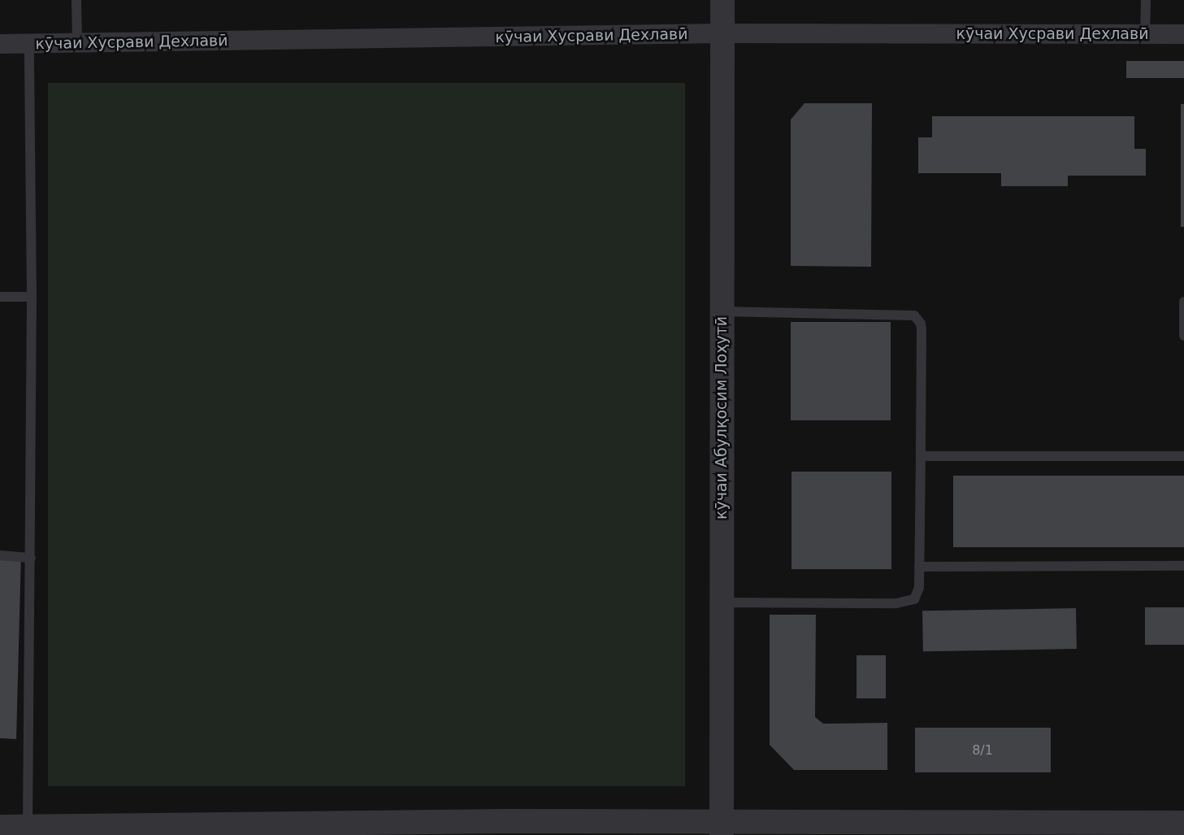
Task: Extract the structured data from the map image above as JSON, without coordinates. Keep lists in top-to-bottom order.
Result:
{
  "streets": {
    "street": ["кӯчаи Хусрави Дехлавӣ", "кӯчаи Абулқосим Лоҳутӣ"]
  },
  "crossings": [
    ["кӯчаи Хусрави Дехлавӣ", "кӯчаи Абулқосим Лоҳутӣ"]
  ],
  "house_numbers": ["8/1"]
}
